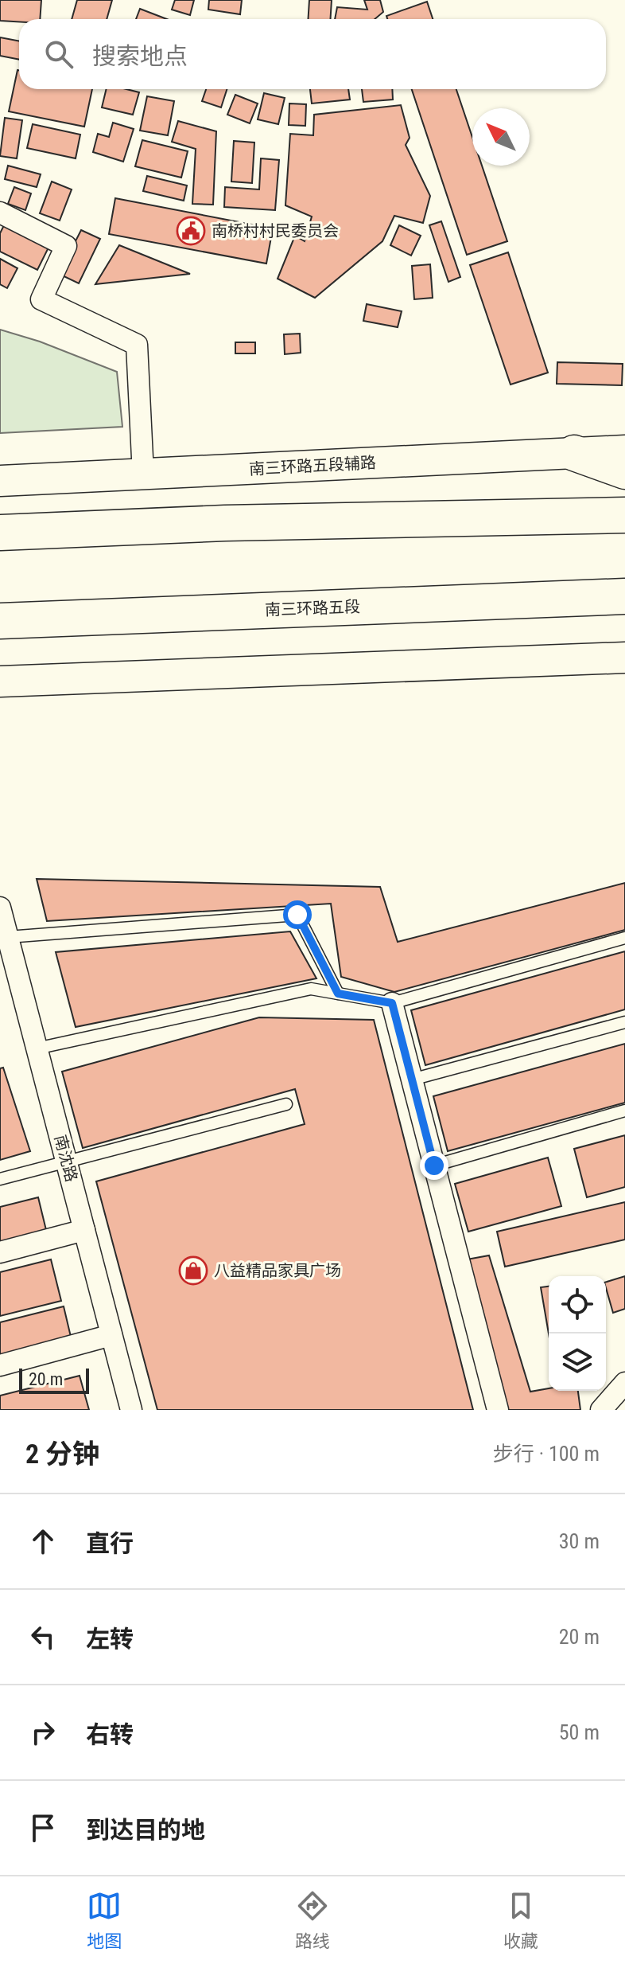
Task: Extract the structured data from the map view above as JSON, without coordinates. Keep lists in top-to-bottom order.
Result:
{
  "streets": {
    "highway": ["南三环路五段"],
    "main road": ["南三环路五段辅路"],
    "street": ["南沈路"]
  },
  "places": {
    "public building": ["南桥村村民委员会"],
    "shop": ["八益精品家具广场"]
  },
  "scale_bar": "20 m",
  "north": "top left",
  "page": {
    "search": "搜索地点",
    "scale": "20 m",
    "heading": ["2 分钟", "步行 · 100 m"],
    "list": [
      ["直行", "30 m"],
      ["左转", "20 m"],
      ["右转", "50 m"],
      "到达目的地"
    ],
    "nav": ["地图", "路线", "收藏"]
  }
}
